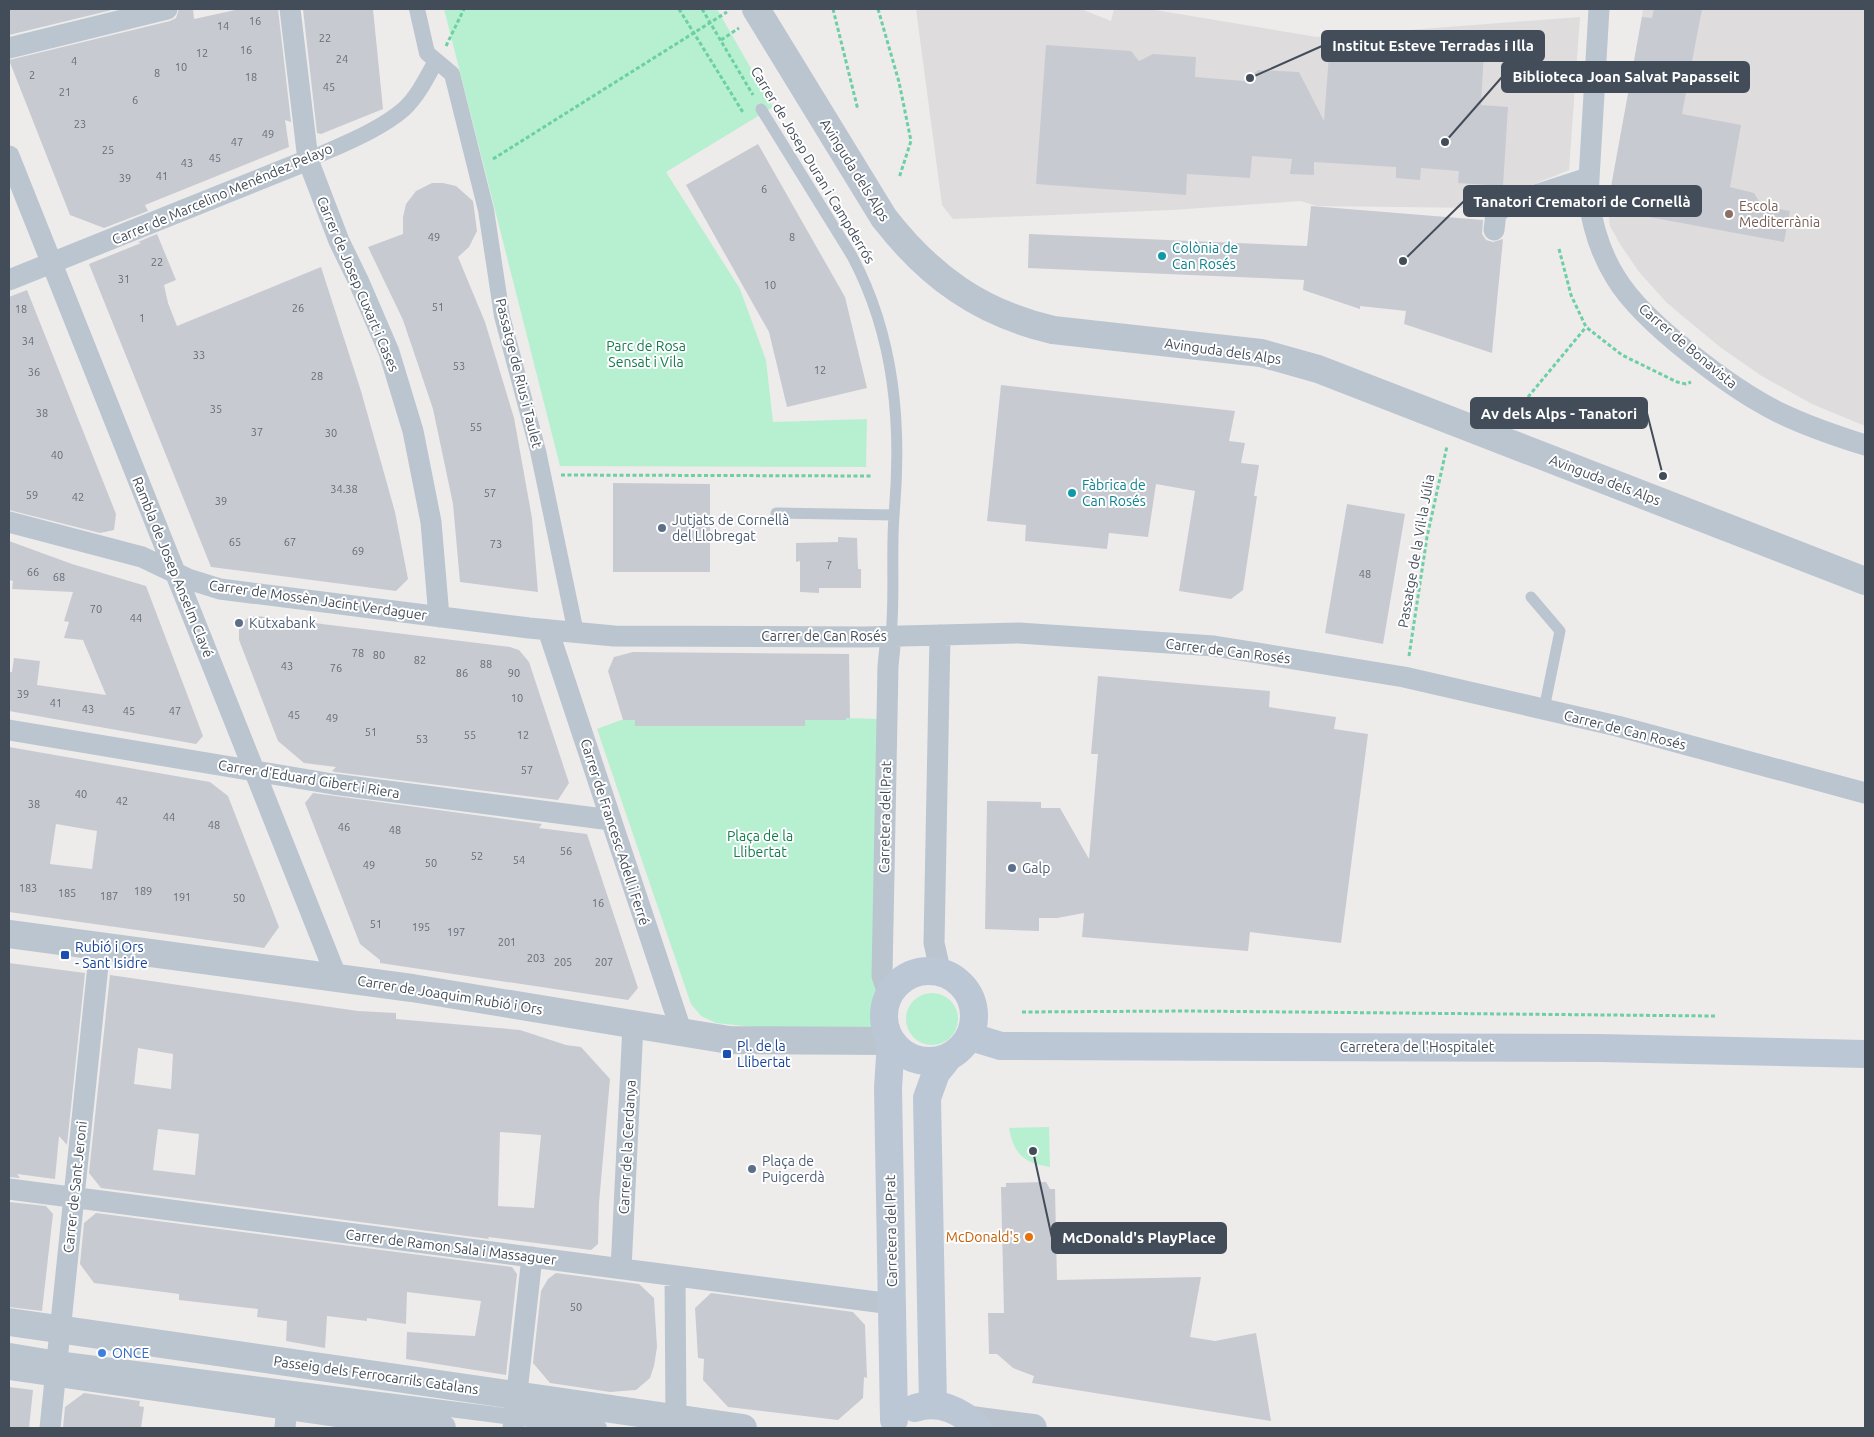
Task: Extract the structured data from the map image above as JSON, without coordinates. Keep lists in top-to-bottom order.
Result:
{
  "streets": {
    "main road": ["Carretera del Prat", "Carretera de l'Hospitalet"],
    "street": [
      "Avinguda dels Alps",
      "Carrer de Marcelino Menéndez Pelayo",
      "Carrer de Josep Cuxart i Cases",
      "Carrer de Bonavista",
      "Passatge de Rius i Taulet",
      "Rambla de Josep Anselm Clavé",
      "Carrer de Mossèn Jacint Verdaguer",
      "Carrer de Can Rosés",
      "Carrer d'Eduard Gibert i Riera",
      "Carrer de Francesc Adell i Ferré",
      "Carrer de Joaquim Rubió i Ors",
      "Carrer de la Cerdanya",
      "Carrer de Sant Jeroni",
      "Carrer de Ramon Sala i Massaguer",
      "Passeig dels Ferrocarrils Catalans"
    ],
    "lane": ["Carrer de Josep Duran i Campderrós"],
    "path": ["Passatge de la Vil·la Júlia"]
  },
  "crossings": [
    ["Carrer de Josep Duran i Campderrós", "Carrer de Can Rosés"],
    ["Carrer de Josep Duran i Campderrós", "Carretera del Prat"],
    ["Carrer de Marcelino Menéndez Pelayo", "Carrer de Josep Cuxart i Cases"],
    ["Carrer de Marcelino Menéndez Pelayo", "Passatge de Rius i Taulet"],
    ["Carrer de Marcelino Menéndez Pelayo", "Rambla de Josep Anselm Clavé"],
    ["Carrer de Josep Cuxart i Cases", "Carrer de Mossèn Jacint Verdaguer"],
    ["Passatge de Rius i Taulet", "Carrer de Mossèn Jacint Verdaguer"],
    ["Passatge de Rius i Taulet", "Carrer de Can Rosés"],
    ["Rambla de Josep Anselm Clavé", "Carrer de Mossèn Jacint Verdaguer"],
    ["Rambla de Josep Anselm Clavé", "Carrer d'Eduard Gibert i Riera"],
    ["Rambla de Josep Anselm Clavé", "Carrer de Joaquim Rubió i Ors"],
    ["Carrer de Mossèn Jacint Verdaguer", "Carrer de Can Rosés"],
    ["Carrer de Mossèn Jacint Verdaguer", "Carrer de Francesc Adell i Ferré"],
    ["Carrer de Can Rosés", "Carretera del Prat"],
    ["Carrer d'Eduard Gibert i Riera", "Carrer de Francesc Adell i Ferré"],
    ["Carretera del Prat", "Carrer de Joaquim Rubió i Ors"],
    ["Carretera del Prat", "Carretera de l'Hospitalet"],
    ["Carretera del Prat", "Carrer de Ramon Sala i Massaguer"],
    ["Carrer de Francesc Adell i Ferré", "Carrer de Joaquim Rubió i Ors"],
    ["Carrer de Joaquim Rubió i Ors", "Carretera de l'Hospitalet"],
    ["Carrer de Joaquim Rubió i Ors", "Carrer de la Cerdanya"],
    ["Carrer de Joaquim Rubió i Ors", "Carrer de Sant Jeroni"],
    ["Carrer de la Cerdanya", "Carrer de Ramon Sala i Massaguer"],
    ["Carrer de Sant Jeroni", "Carrer de Ramon Sala i Massaguer"],
    ["Carrer de Sant Jeroni", "Passeig dels Ferrocarrils Catalans"]
  ],
  "parks": ["Parc de Rosa Sensat i Vila", "Plaça de la Llibertat"],
  "places": {
    "other": [
      "Institut Esteve Terradas i Illa",
      "Biblioteca Joan Salvat Papasseit",
      "Escola Mediterrània",
      "Colònia de Can Rosés",
      "Tanatori Crematori de Cornellà",
      "Av dels Alps - Tanatori",
      "Fàbrica de Can Rosés",
      "Jutjats de Cornellà del Llobregat",
      "Kutxabank",
      "Galp",
      "McDonald's PlayPlace",
      "Plaça de Puigcerdà",
      "McDonald's",
      "ONCE"
    ],
    "transit": ["Rubió i Ors - Sant Isidre", "Pl. de la Llibertat"]
  },
  "house_numbers": [
    "16",
    "14",
    "22",
    "16",
    "12",
    "24",
    "4",
    "10",
    "8",
    "2",
    "18",
    "45",
    "21",
    "6",
    "23",
    "49",
    "47",
    "25",
    "45",
    "43",
    "41",
    "39",
    "6",
    "49",
    "8",
    "22",
    "31",
    "10",
    "51",
    "26",
    "18",
    "1",
    "34",
    "33",
    "53",
    "12",
    "36",
    "28",
    "35",
    "38",
    "55",
    "37",
    "30",
    "40",
    "34.38",
    "57",
    "59",
    "42",
    "39",
    "65",
    "67",
    "73",
    "69",
    "7",
    "66",
    "48",
    "68",
    "70",
    "44",
    "78",
    "80",
    "82",
    "88",
    "43",
    "76",
    "86",
    "90",
    "39",
    "10",
    "41",
    "43",
    "45",
    "47",
    "45",
    "49",
    "51",
    "55",
    "12",
    "53",
    "57",
    "40",
    "42",
    "38",
    "44",
    "48",
    "46",
    "48",
    "56",
    "52",
    "54",
    "50",
    "49",
    "183",
    "189",
    "185",
    "187",
    "191",
    "50",
    "16",
    "51",
    "195",
    "197",
    "201",
    "203",
    "205",
    "207",
    "50"
  ]
}
